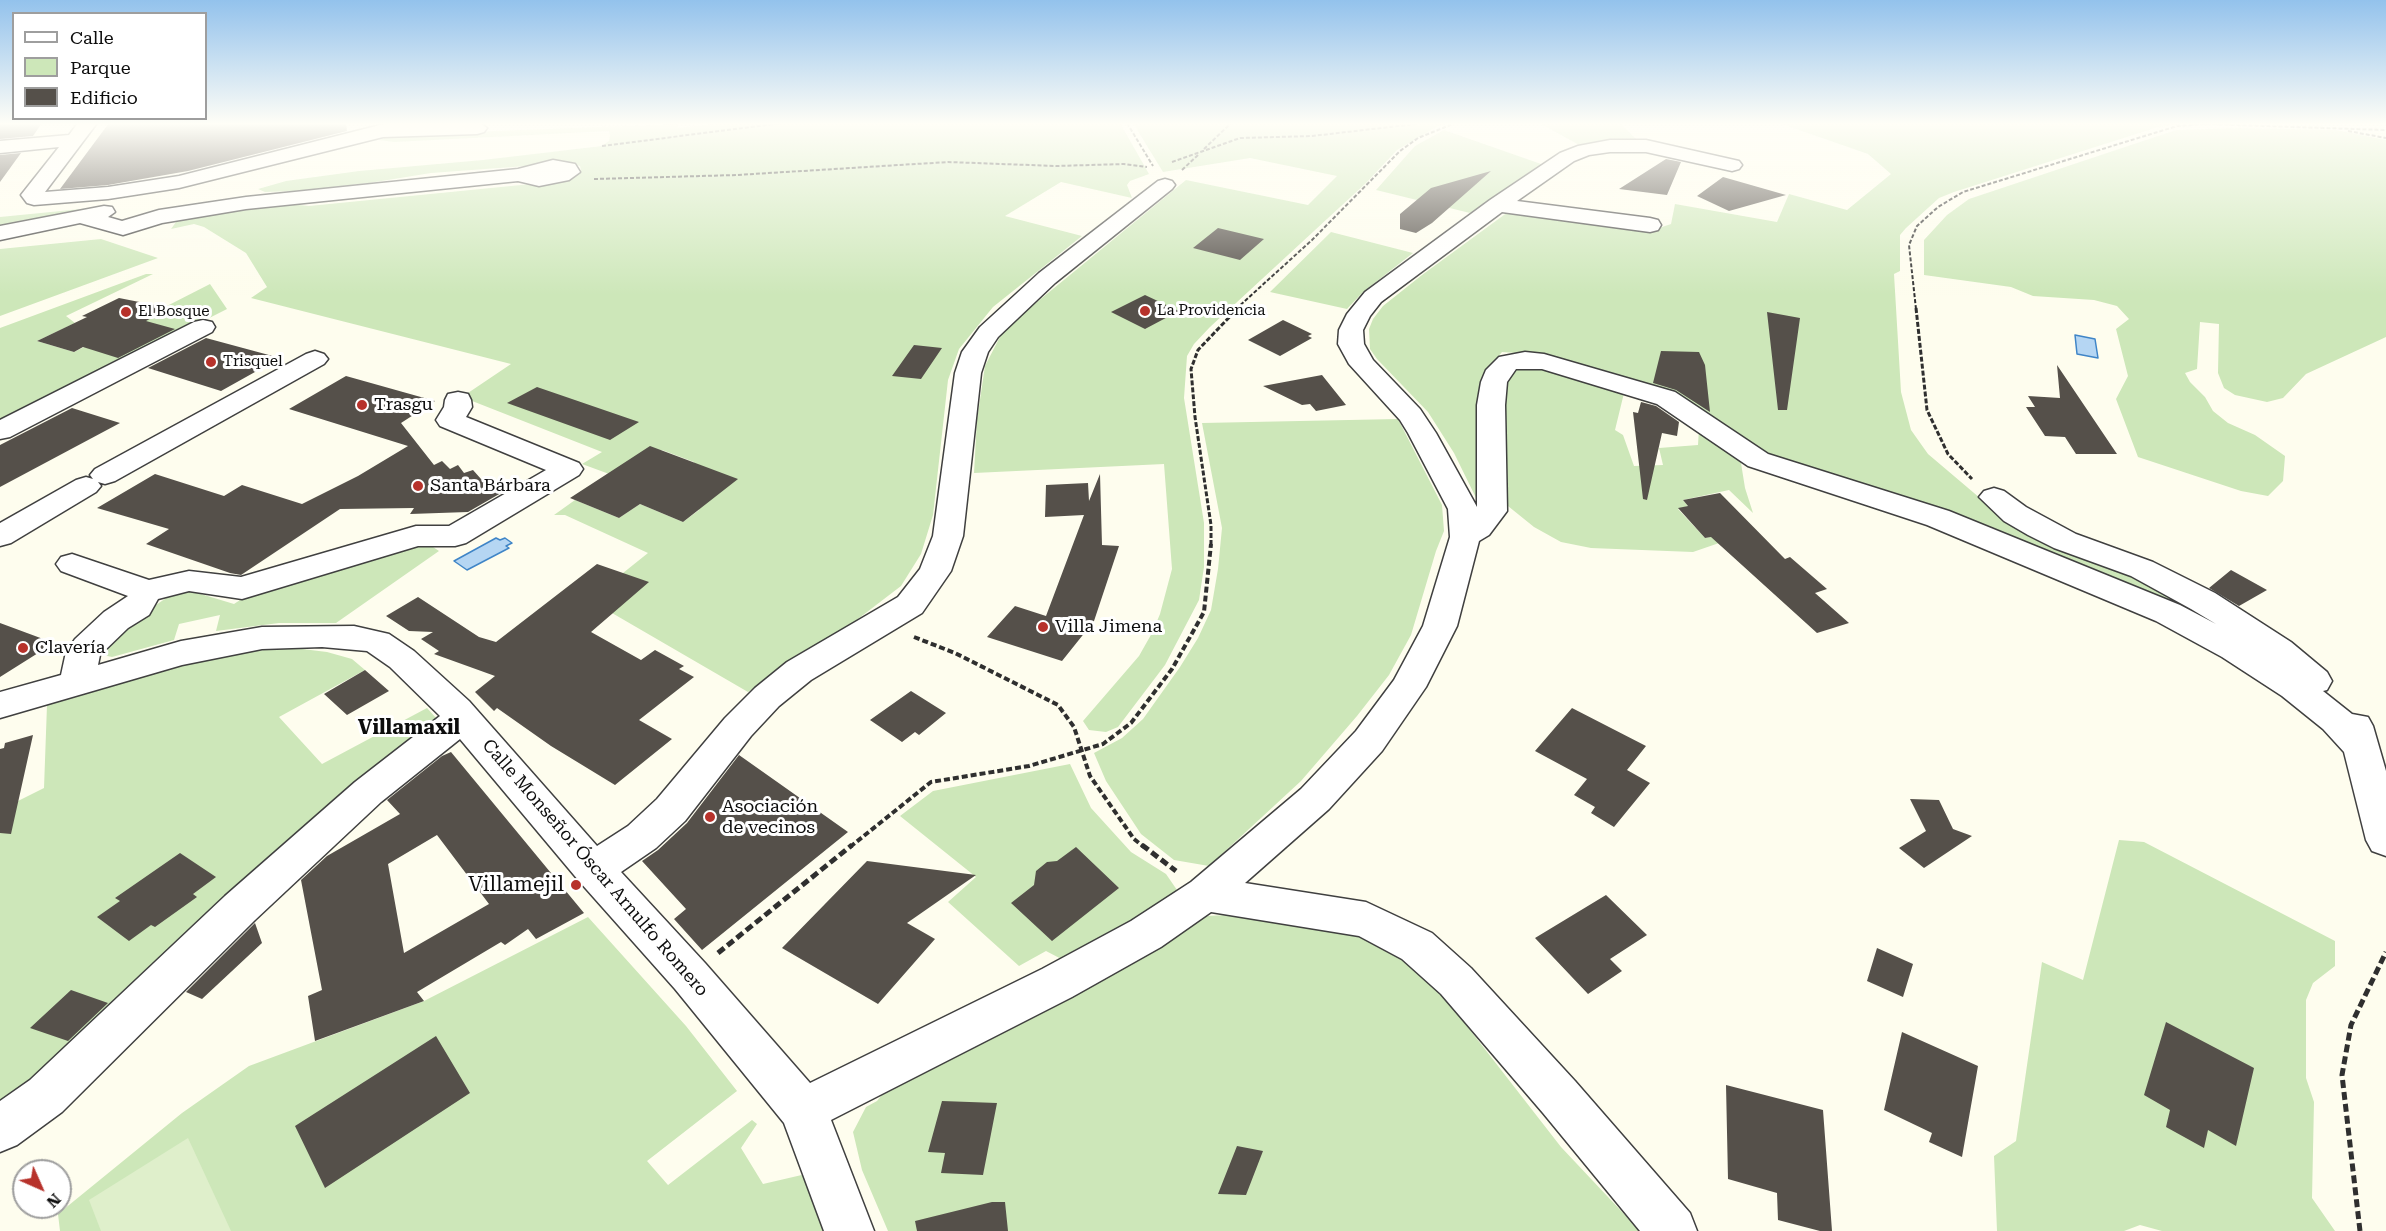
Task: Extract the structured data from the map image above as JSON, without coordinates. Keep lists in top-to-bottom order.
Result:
{
  "streets": {
    "street": ["Calle Monseñor Óscar Arnulfo Romero"]
  },
  "districts": ["Villamaxil"],
  "places": [
    "La Providencia",
    "El Bosque",
    "Trisquel",
    "Trasgu",
    "Santa Bárbara",
    "Villa Jimena",
    "Clavería",
    "Asociación de vecinos",
    "Villamejil"
  ],
  "legend": ["Calle", "Parque", "Edificio"],
  "north": "bottom right"
}
